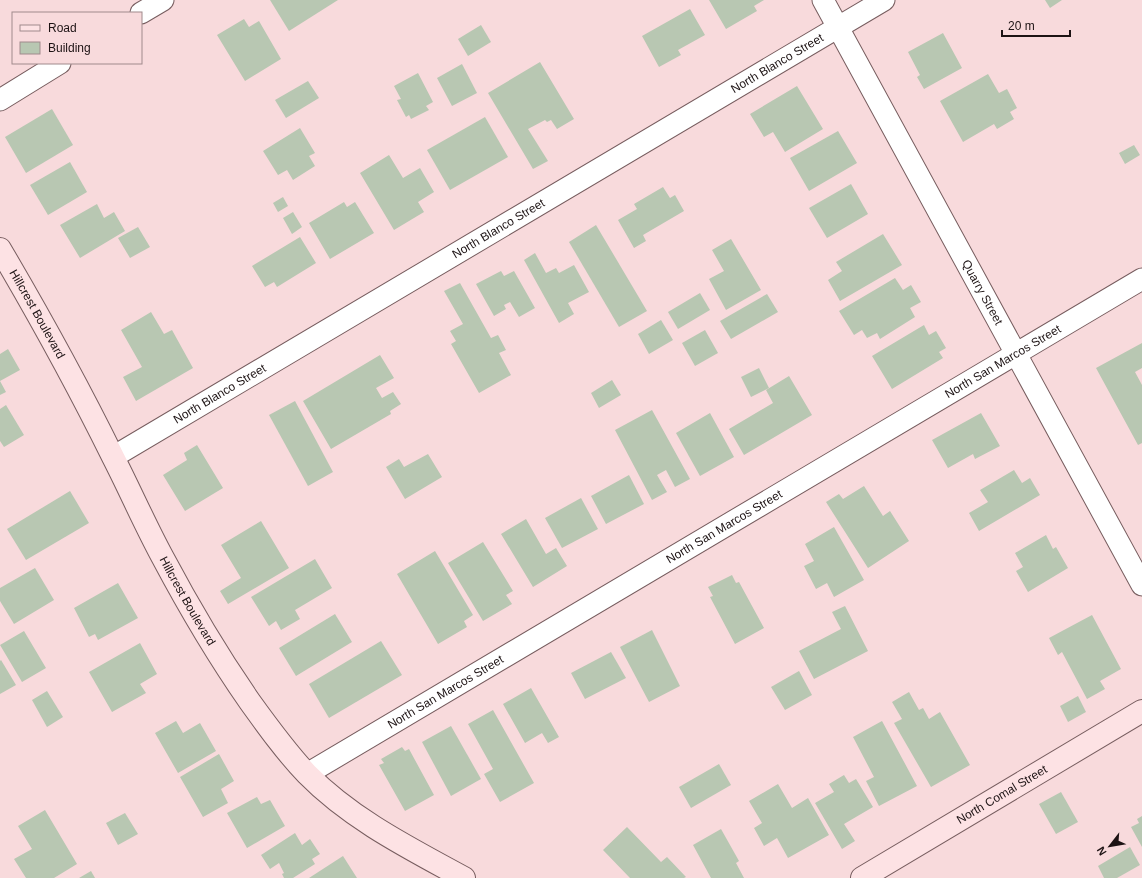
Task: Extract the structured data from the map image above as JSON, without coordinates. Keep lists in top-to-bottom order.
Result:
{
  "streets": {
    "street": [
      "North Blanco Street",
      "Quarry Street",
      "Hillcrest Boulevard",
      "North San Marcos Street",
      "North Comal Street"
    ]
  },
  "crossings": [
    ["North Blanco Street", "Quarry Street"],
    ["North Blanco Street", "Hillcrest Boulevard"],
    ["Quarry Street", "North San Marcos Street"],
    ["Hillcrest Boulevard", "North San Marcos Street"]
  ],
  "legend": ["Road", "Building"],
  "scale_bar": "20 m",
  "north": "bottom left"
}
